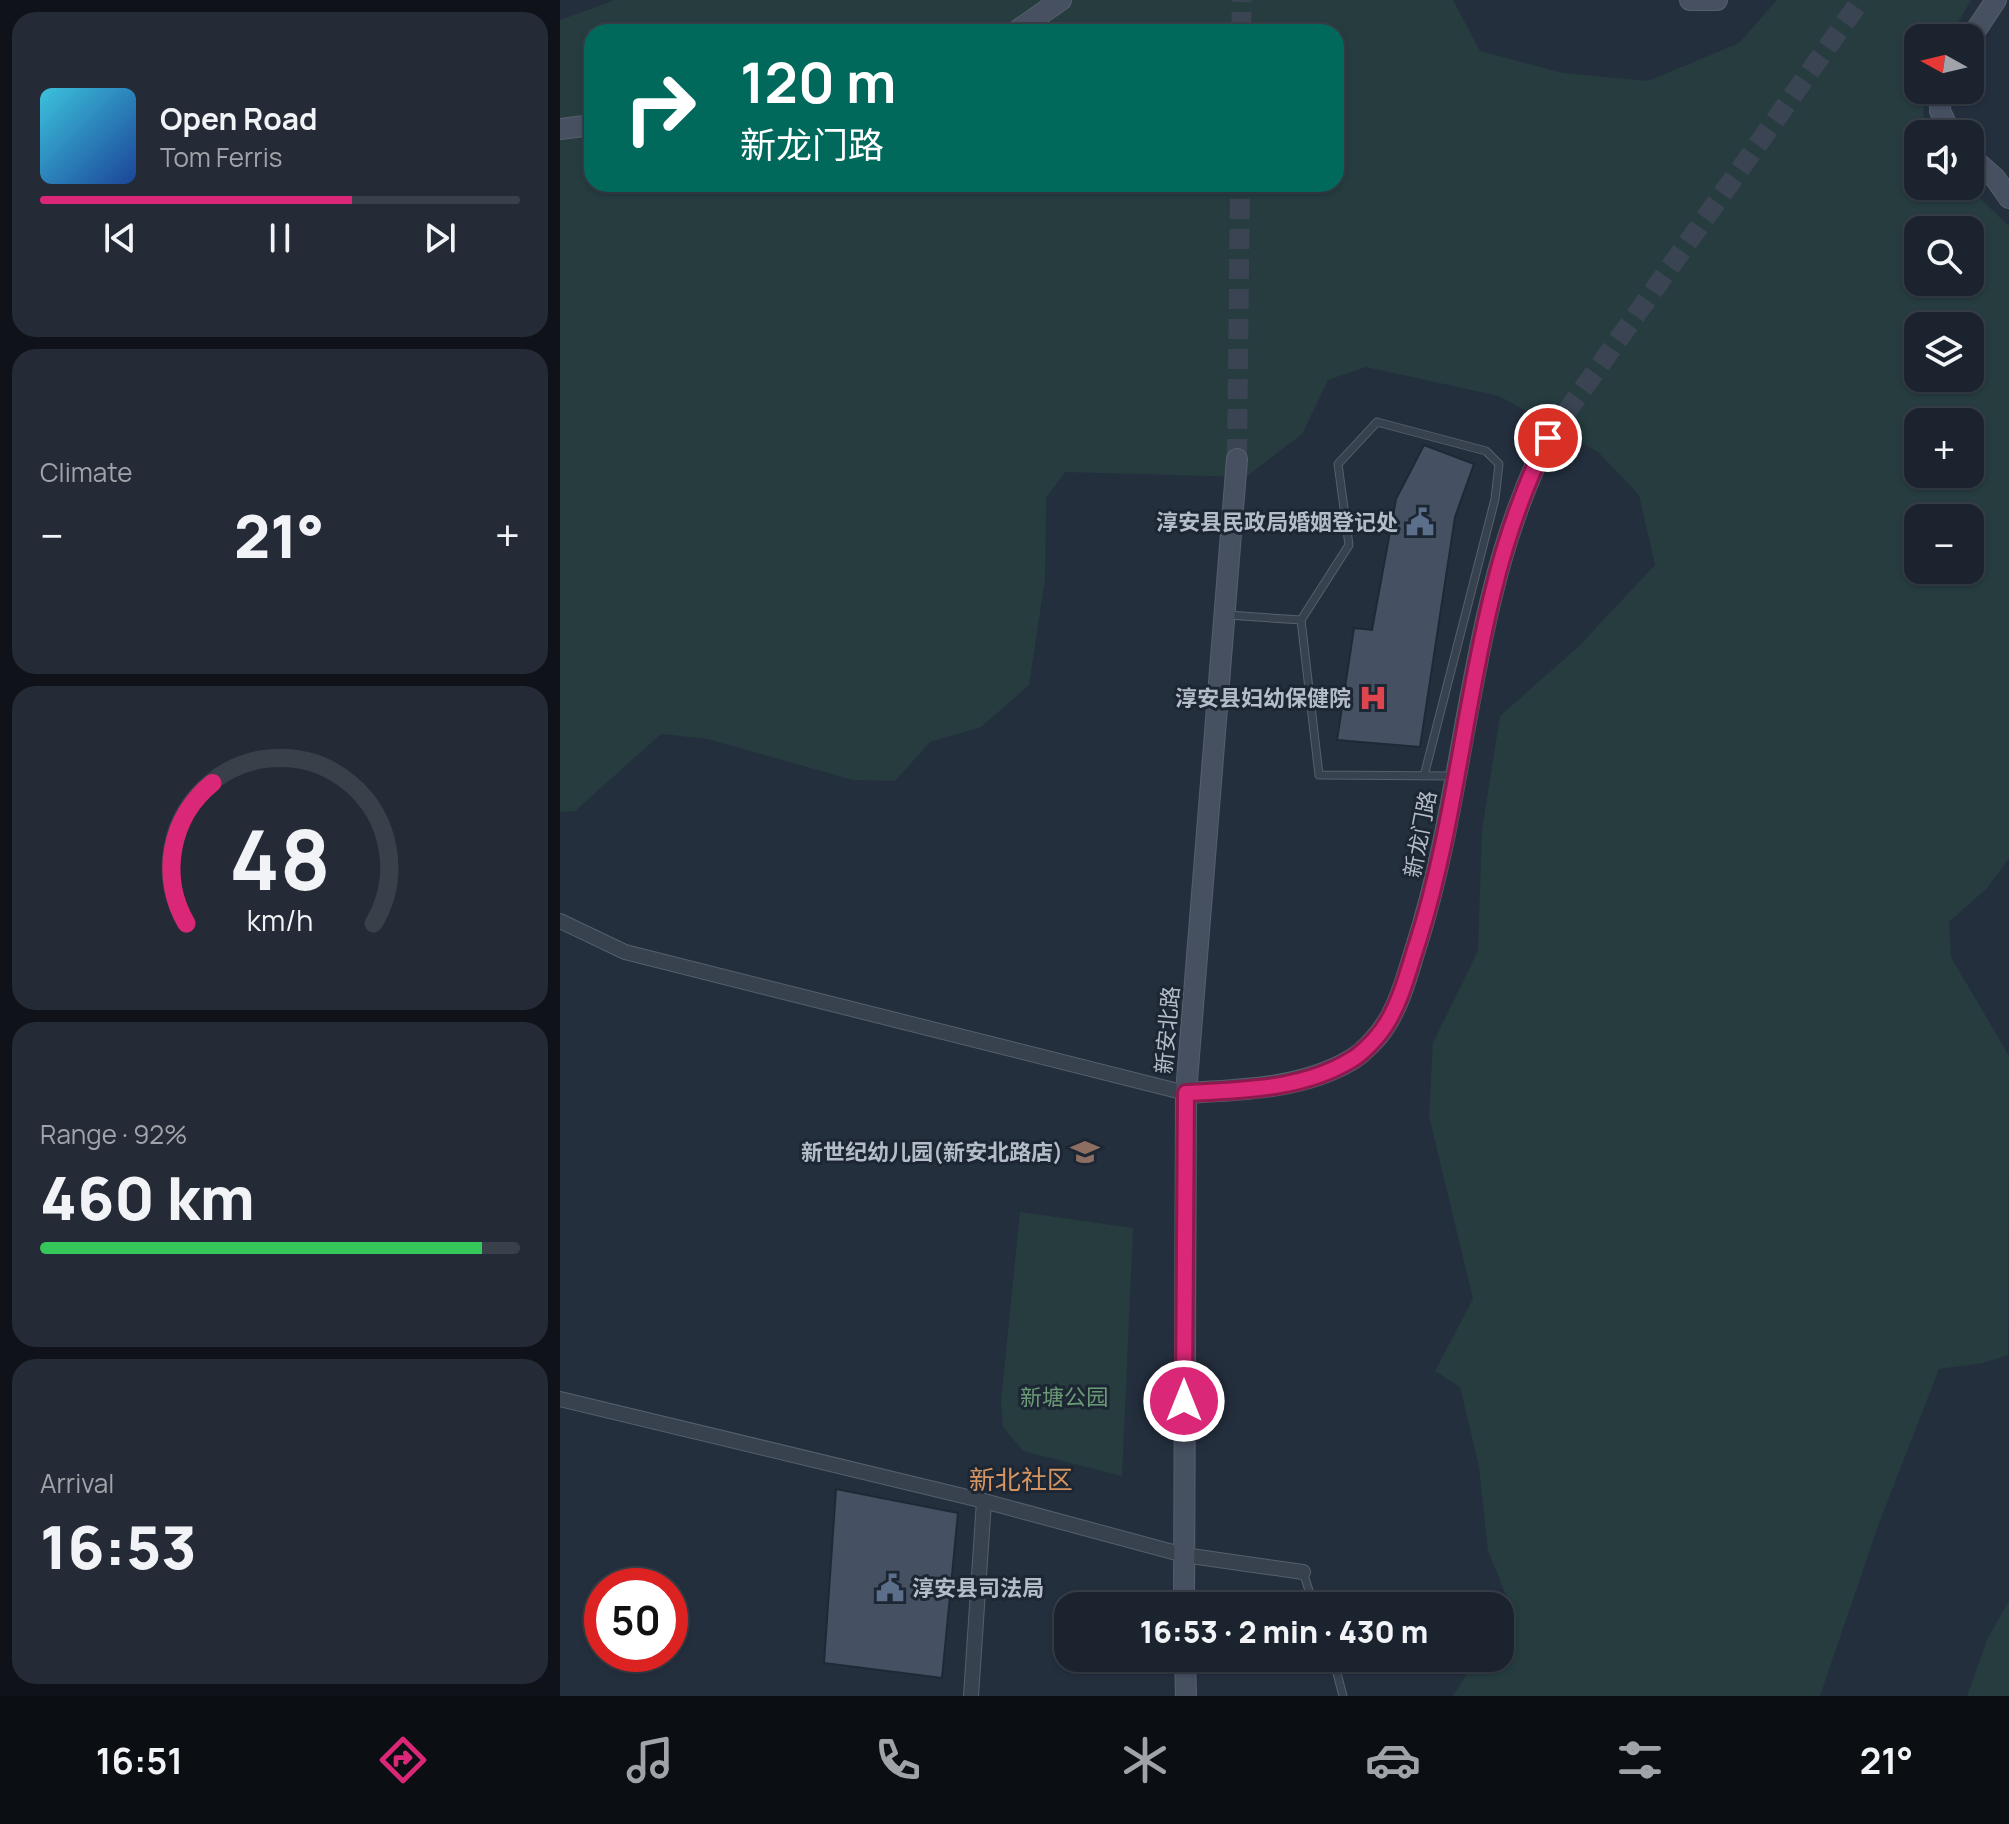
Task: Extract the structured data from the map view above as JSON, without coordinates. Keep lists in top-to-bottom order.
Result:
{
  "streets": {
    "main road": ["新龙门路", "新安北路"]
  },
  "crossings": [
    ["新龙门路", "新安北路"]
  ],
  "districts": ["新北社区"],
  "parks": ["新塘公园"],
  "places": {
    "public building": ["淳安县民政局婚姻登记处", "淳安县司法局"],
    "hospital": ["淳安县妇幼保健院"],
    "school or university": ["新世纪幼儿园(新安北路店)"]
  },
  "north": "left",
  "page": {
    "map_buttons": ["+", "−"],
    "turn": ["120 m", "新龙门路"],
    "song": ["Open Road", "Tom Ferris"],
    "tile": [
      "Climate",
      ["Range · 92%", "460 km"],
      ["Arrival", "16:53"]
    ],
    "heat": ["−", "21°", "+"],
    "limit": "50",
    "trip": "16:53 · 2 min · 430 m",
    "tabs": ["16:51", "21°"],
    "gauge": ["48", "km/h"]
  }
}
